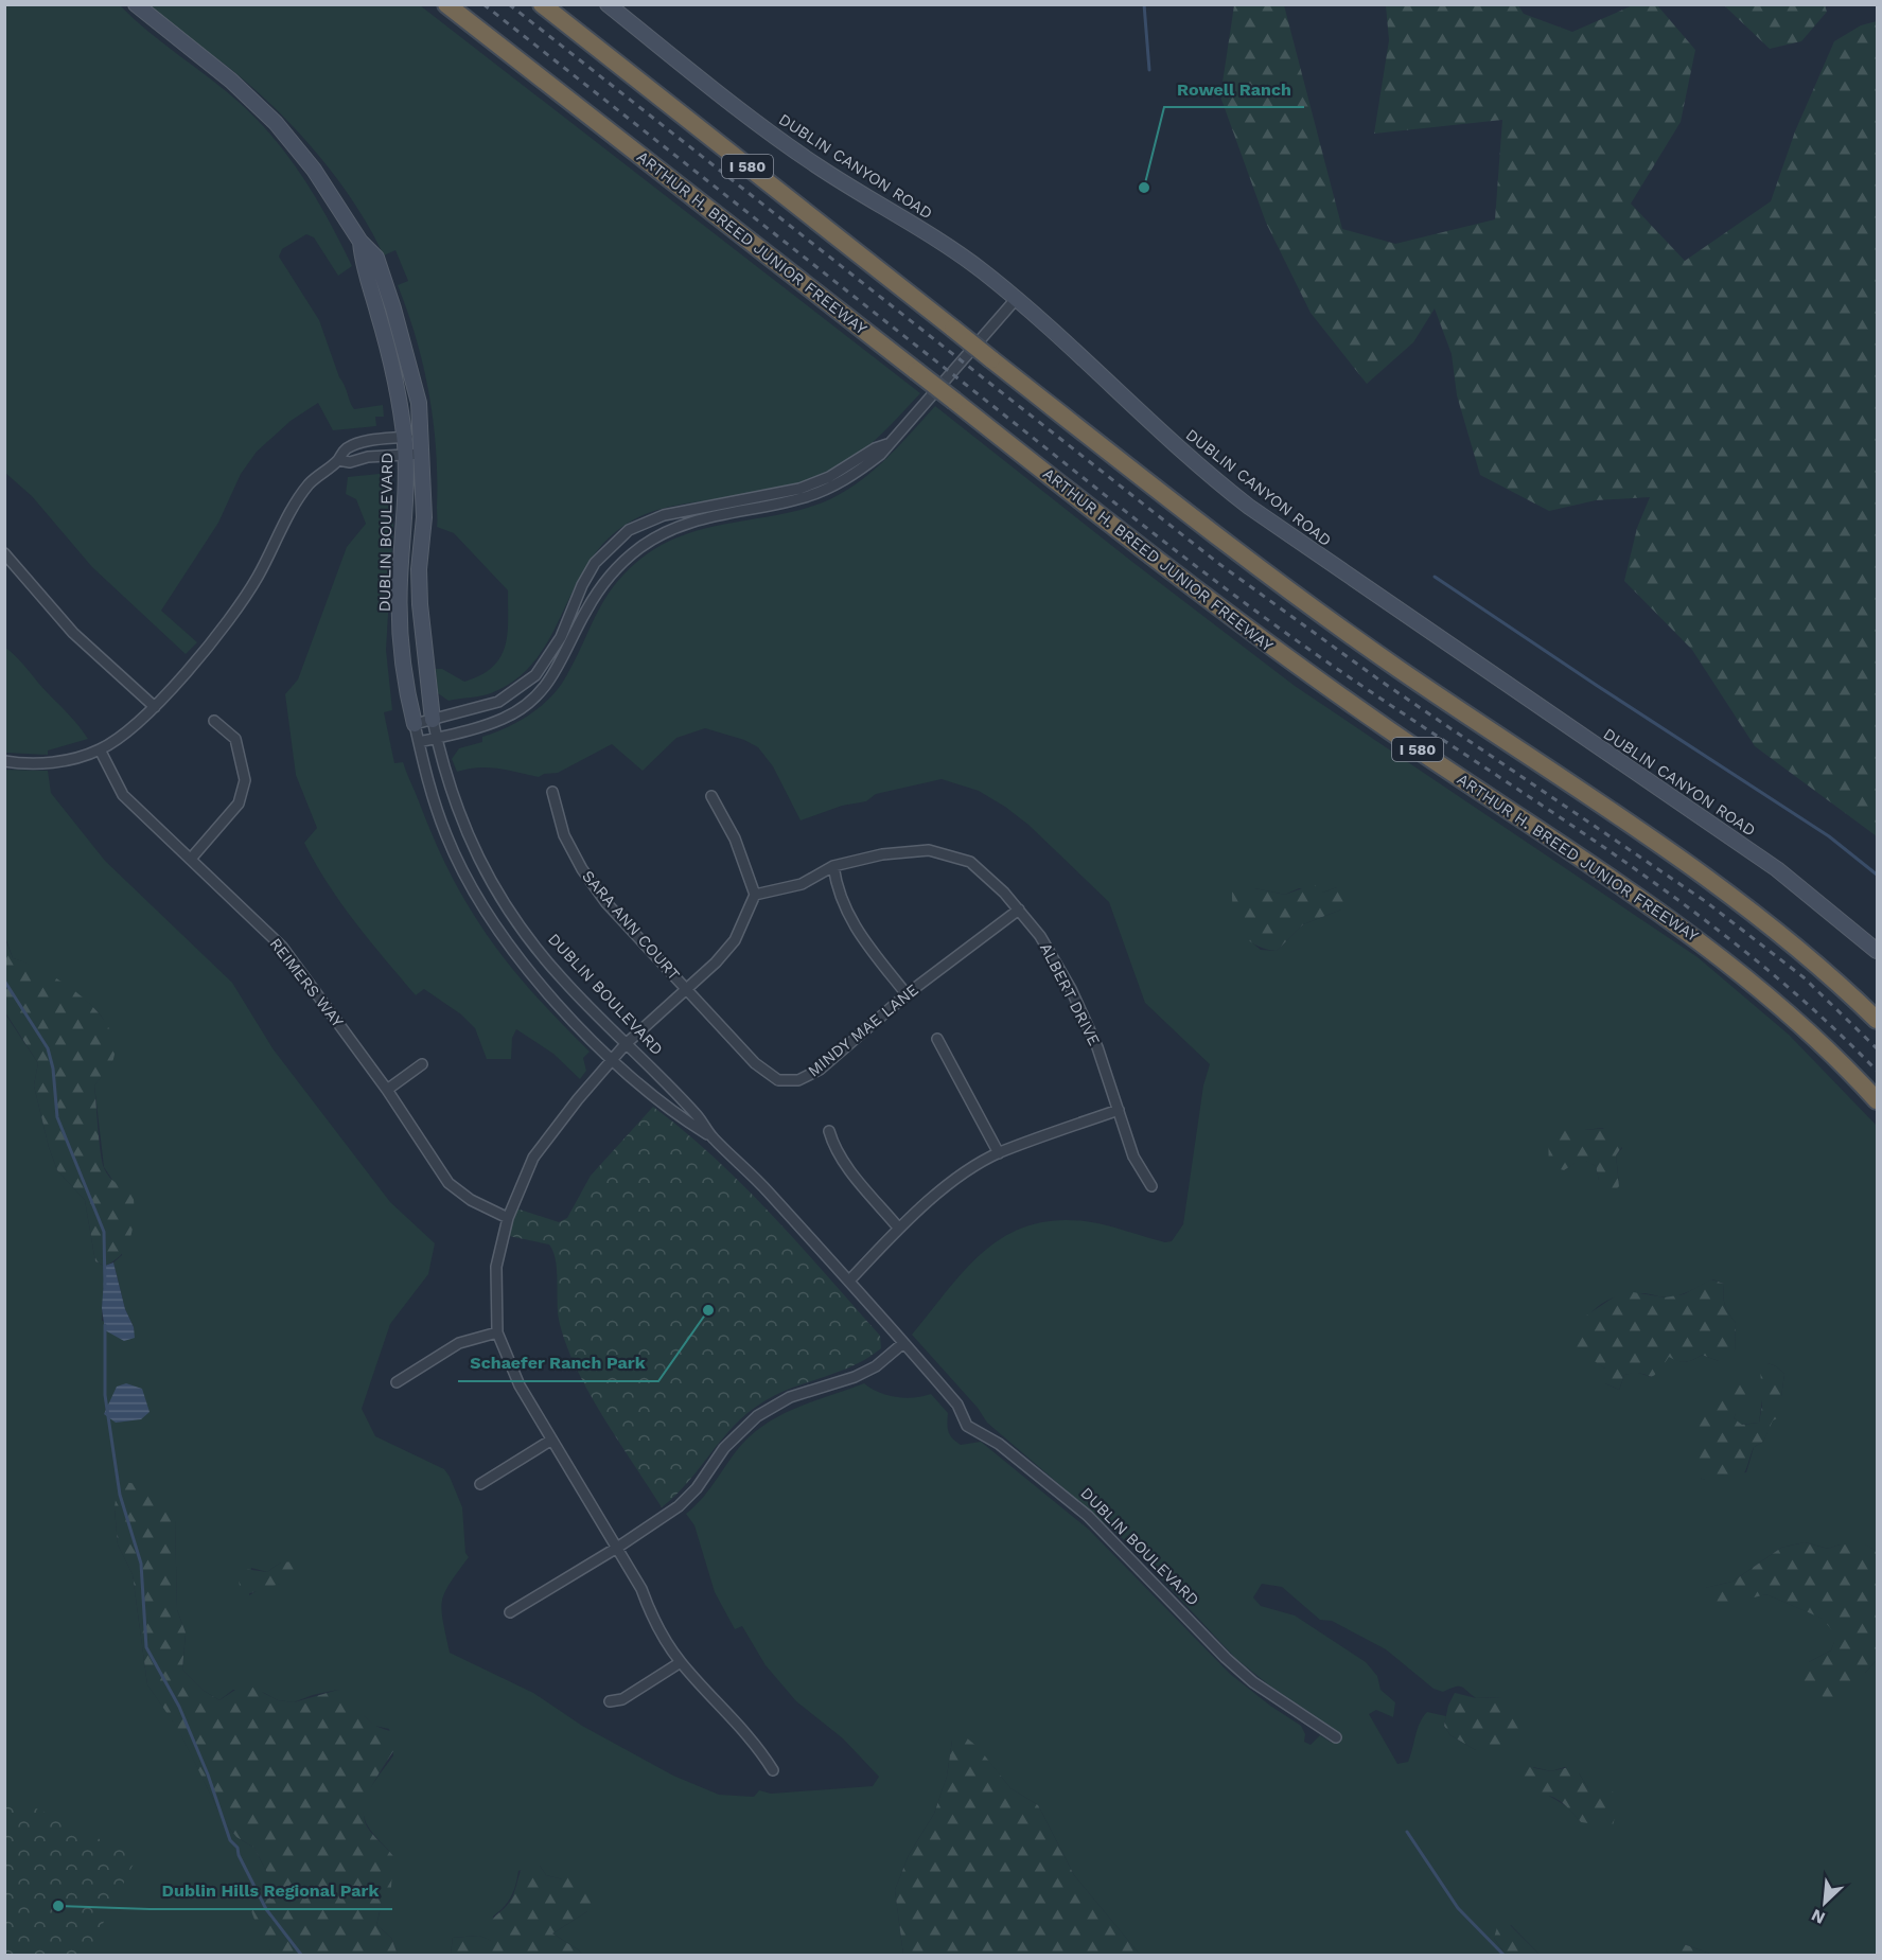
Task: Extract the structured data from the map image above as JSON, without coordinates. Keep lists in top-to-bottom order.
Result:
{
  "streets": {
    "highway": ["I 580", "ARTHUR H. BREED JUNIOR FREEWAY"],
    "main road": ["DUBLIN CANYON ROAD", "DUBLIN BOULEVARD"],
    "street": [
      "SARA ANN COURT",
      "REIMERS WAY",
      "ALBERT DRIVE",
      "MINDY MAE LANE"
    ]
  },
  "crossings": [
    ["SARA ANN COURT", "MINDY MAE LANE"],
    ["ALBERT DRIVE", "MINDY MAE LANE"]
  ],
  "places": ["Rowell Ranch", "Schaefer Ranch Park", "Dublin Hills Regional Park"],
  "north": "bottom left"
}
